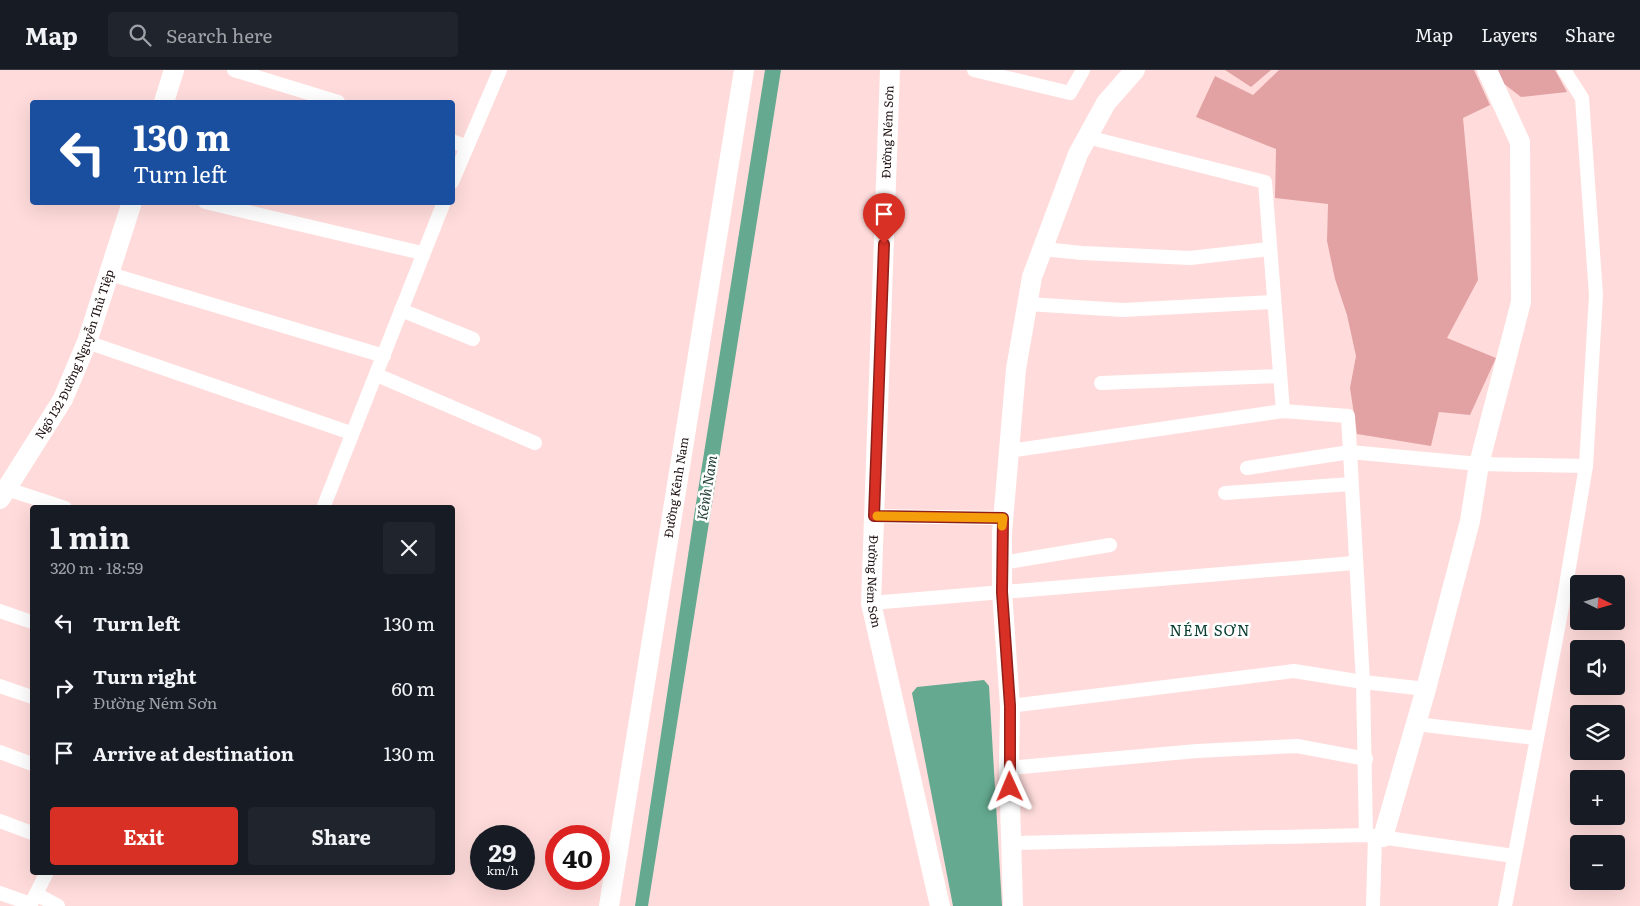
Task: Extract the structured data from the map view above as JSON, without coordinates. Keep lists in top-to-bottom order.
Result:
{
  "streets": {
    "street": ["Đường Ném Sơn", "Ngõ 132 Đường Nguyễn Thủ Tiệp", "Đường Kênh Nam"]
  },
  "districts": ["NÉM SƠN"],
  "water": ["Kênh Nam"],
  "north": "right",
  "page": {
    "header": "Map",
    "search": "Search here",
    "nav": ["Map", "Layers", "Share"],
    "turn": ["130 m", "Turn left"],
    "heading": ["1 min", "320 m · 18:59"],
    "map_buttons": ["+", "−"],
    "list": [
      {
        "name": "Turn left",
        "value": "130 m"
      },
      {
        "name": "Turn right",
        "note": "Đường Ném Sơn",
        "value": "60 m"
      },
      {
        "name": "Arrive at destination",
        "value": "130 m"
      }
    ],
    "buttons": ["Exit", "Share"],
    "speed": "29 km/h",
    "limit": "40"
  }
}
